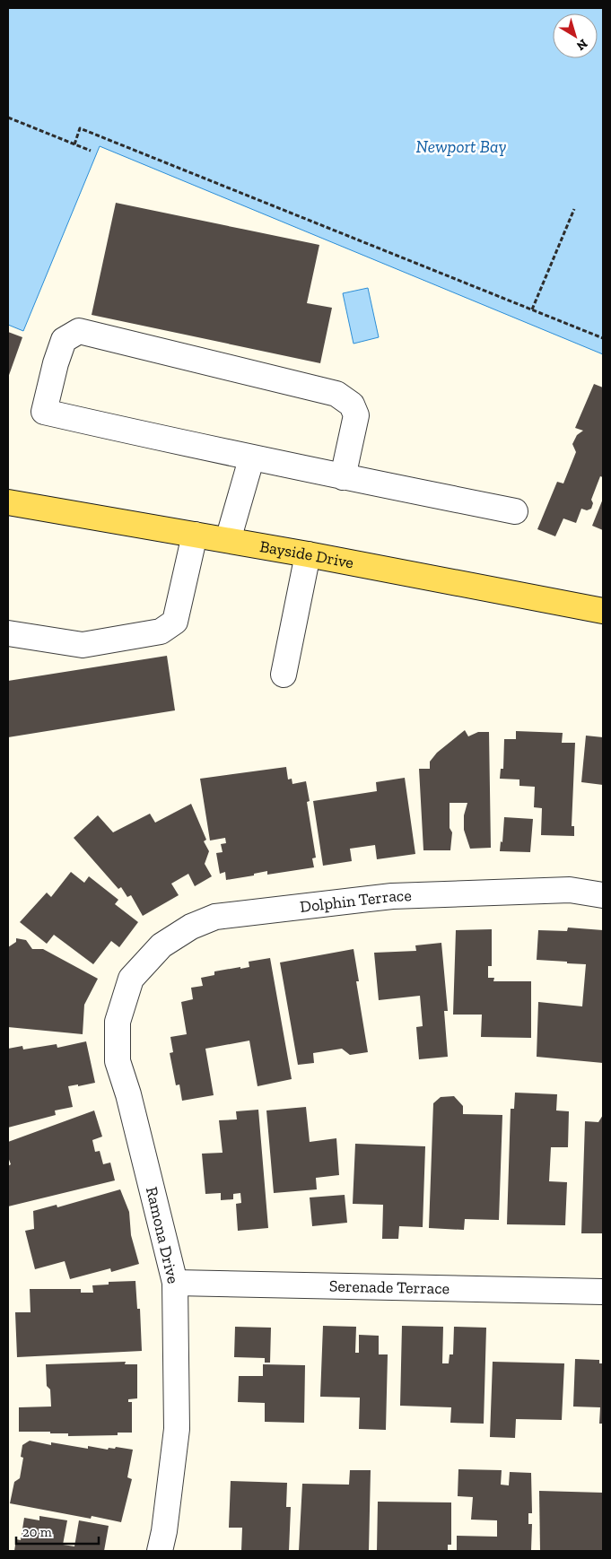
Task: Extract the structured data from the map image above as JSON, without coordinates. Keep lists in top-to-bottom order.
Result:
{
  "streets": {
    "main road": ["Bayside Drive"],
    "street": ["Dolphin Terrace", "Ramona Drive", "Serenade Terrace"]
  },
  "crossings": [
    ["Dolphin Terrace", "Ramona Drive"],
    ["Ramona Drive", "Serenade Terrace"]
  ],
  "water": ["Newport Bay"],
  "scale_bar": "20 m",
  "north": "bottom right"
}
